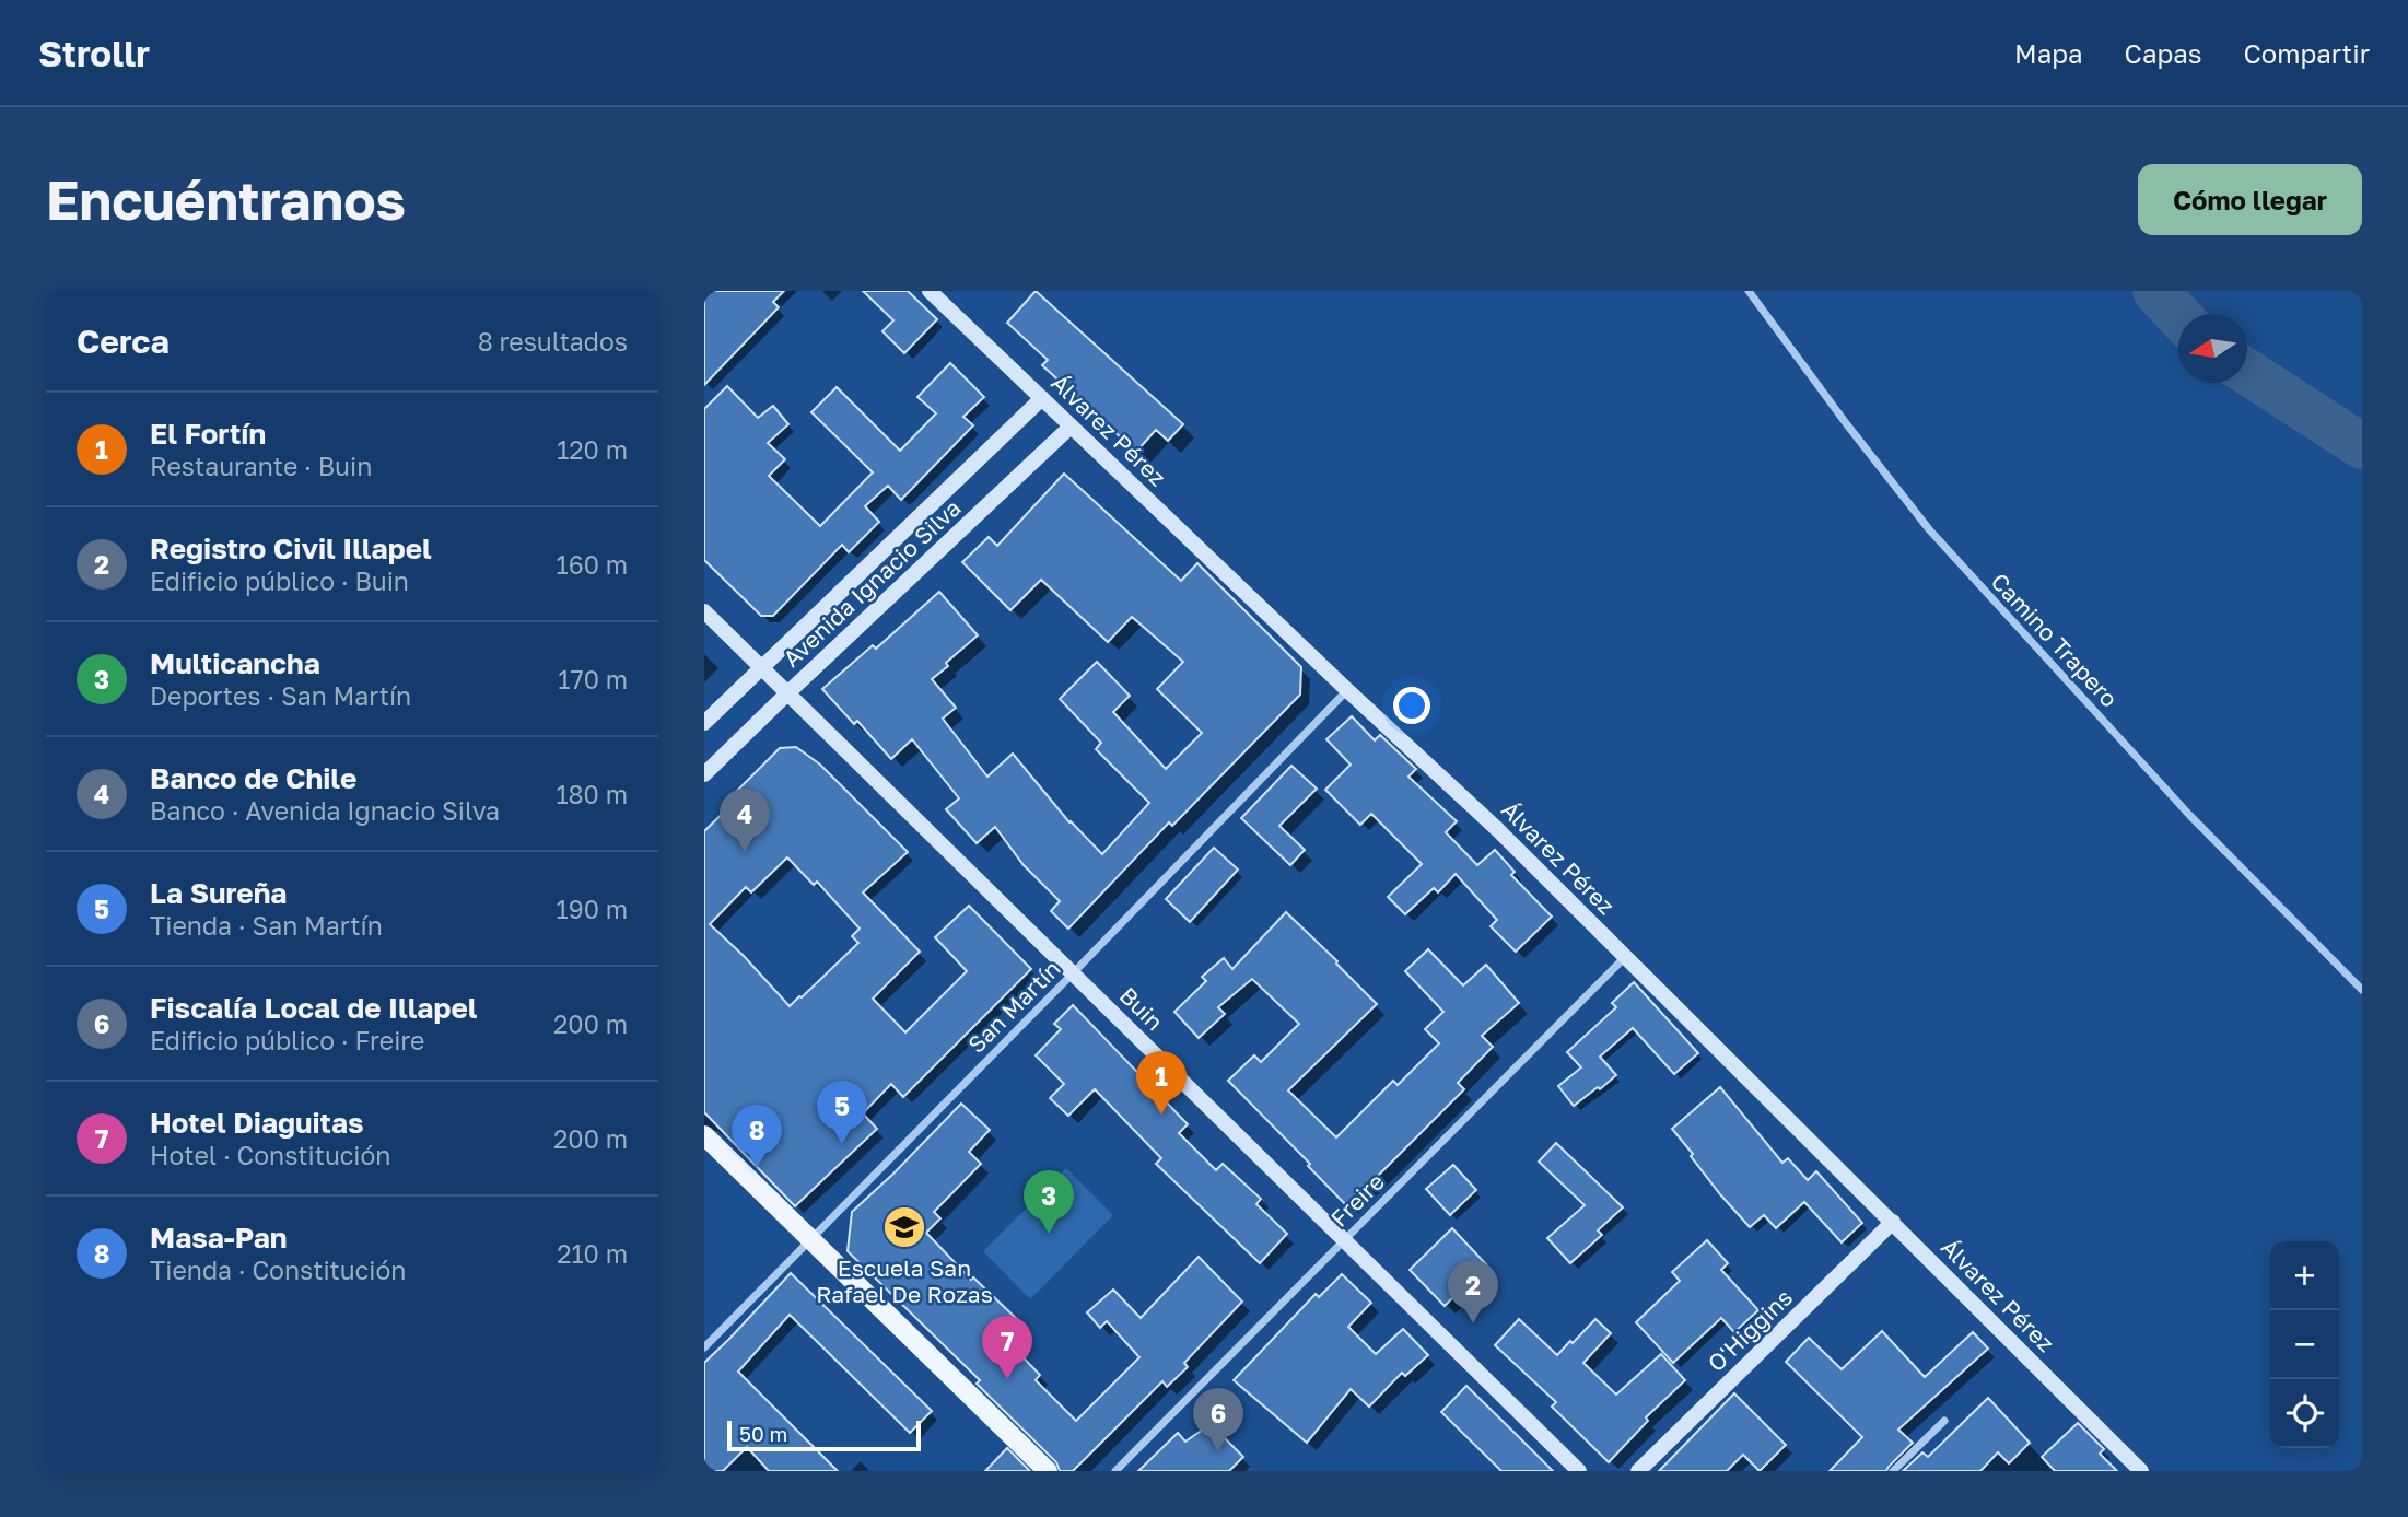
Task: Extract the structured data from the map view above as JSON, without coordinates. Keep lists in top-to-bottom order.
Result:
{
  "streets": {
    "main road": [
      "Álvarez Pérez",
      "Avenida Ignacio Silva",
      "Buin",
      "O'Higgins"
    ],
    "street": ["Camino Trapero", "San Martín", "Freire"]
  },
  "crossings": [
    ["Álvarez Pérez", "Avenida Ignacio Silva"],
    ["Álvarez Pérez", "San Martín"],
    ["Álvarez Pérez", "Freire"],
    ["Álvarez Pérez", "O'Higgins"],
    ["Avenida Ignacio Silva", "Buin"],
    ["San Martín", "Buin"],
    ["Buin", "Freire"]
  ],
  "places": {
    "school or university": ["Escuela San Rafael De Rozas"]
  },
  "scale_bar": "50 m",
  "north": "left",
  "page": {
    "header": "Strollr",
    "nav": ["Mapa", "Capas", "Compartir"],
    "buttons": "Cómo llegar",
    "title": "Encuéntranos",
    "heading": ["Cerca", "8 resultados"],
    "list": [
      {
        "mark": "1",
        "name": "El Fortín",
        "note": "Restaurante · Buin",
        "value": "120 m"
      },
      {
        "mark": "2",
        "name": "Registro Civil Illapel",
        "note": "Edificio público · Buin",
        "value": "160 m"
      },
      {
        "mark": "3",
        "name": "Multicancha",
        "note": "Deportes · San Martín",
        "value": "170 m"
      },
      {
        "mark": "4",
        "name": "Banco de Chile",
        "note": "Banco · Avenida Ignacio Silva",
        "value": "180 m"
      },
      {
        "mark": "5",
        "name": "La Sureña",
        "note": "Tienda · San Martín",
        "value": "190 m"
      },
      {
        "mark": "6",
        "name": "Fiscalía Local de Illapel",
        "note": "Edificio público · Freire",
        "value": "200 m"
      },
      {
        "mark": "7",
        "name": "Hotel Diaguitas",
        "note": "Hotel · Constitución",
        "value": "200 m"
      },
      {
        "mark": "8",
        "name": "Masa-Pan",
        "note": "Tienda · Constitución",
        "value": "210 m"
      }
    ],
    "pins": [
      "4",
      "1",
      "5",
      "8",
      "3",
      "2",
      "7",
      "6"
    ],
    "map_buttons": ["+", "−"],
    "scale": "50 m"
  }
}
